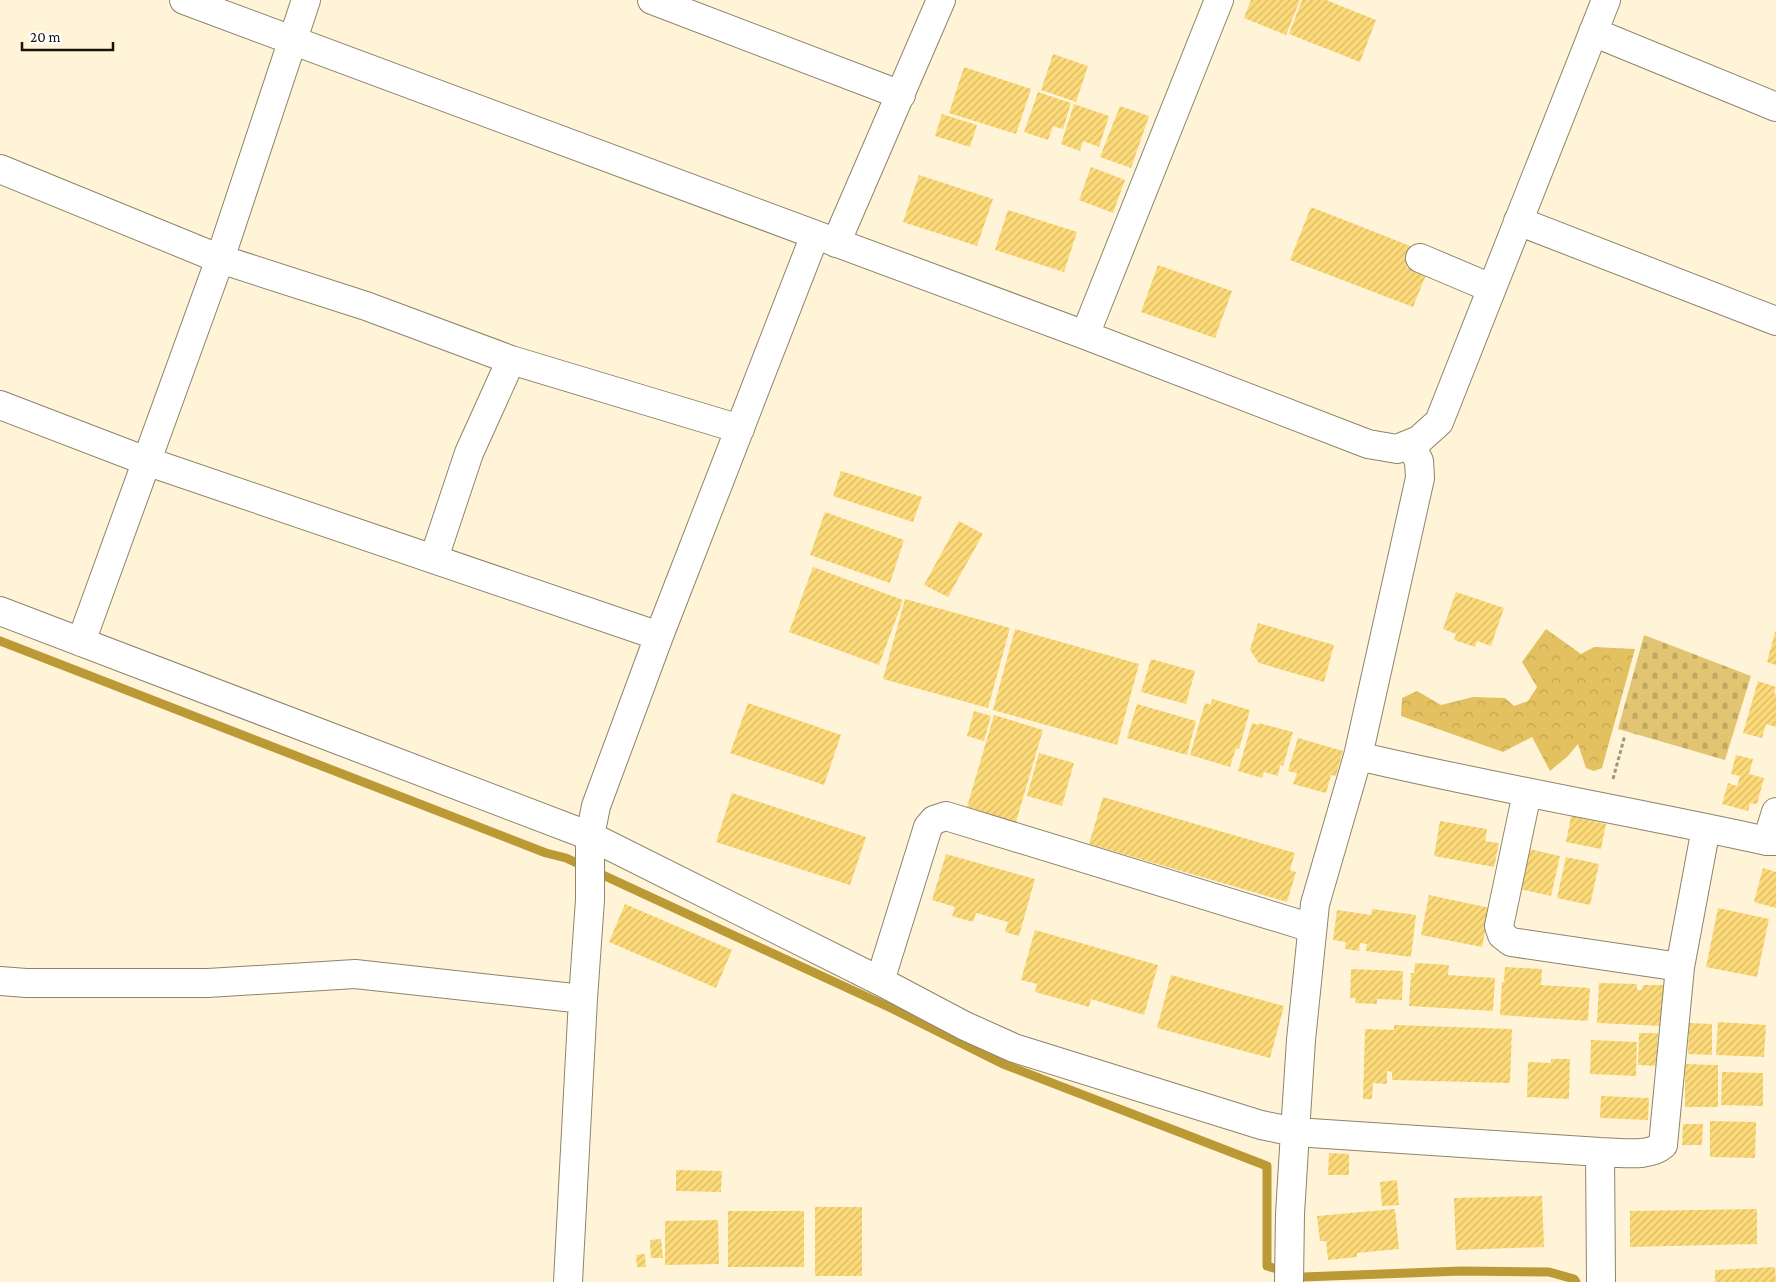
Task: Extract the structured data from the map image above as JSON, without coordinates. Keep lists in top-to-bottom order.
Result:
{
  "scale_bar": "20 m"
}
